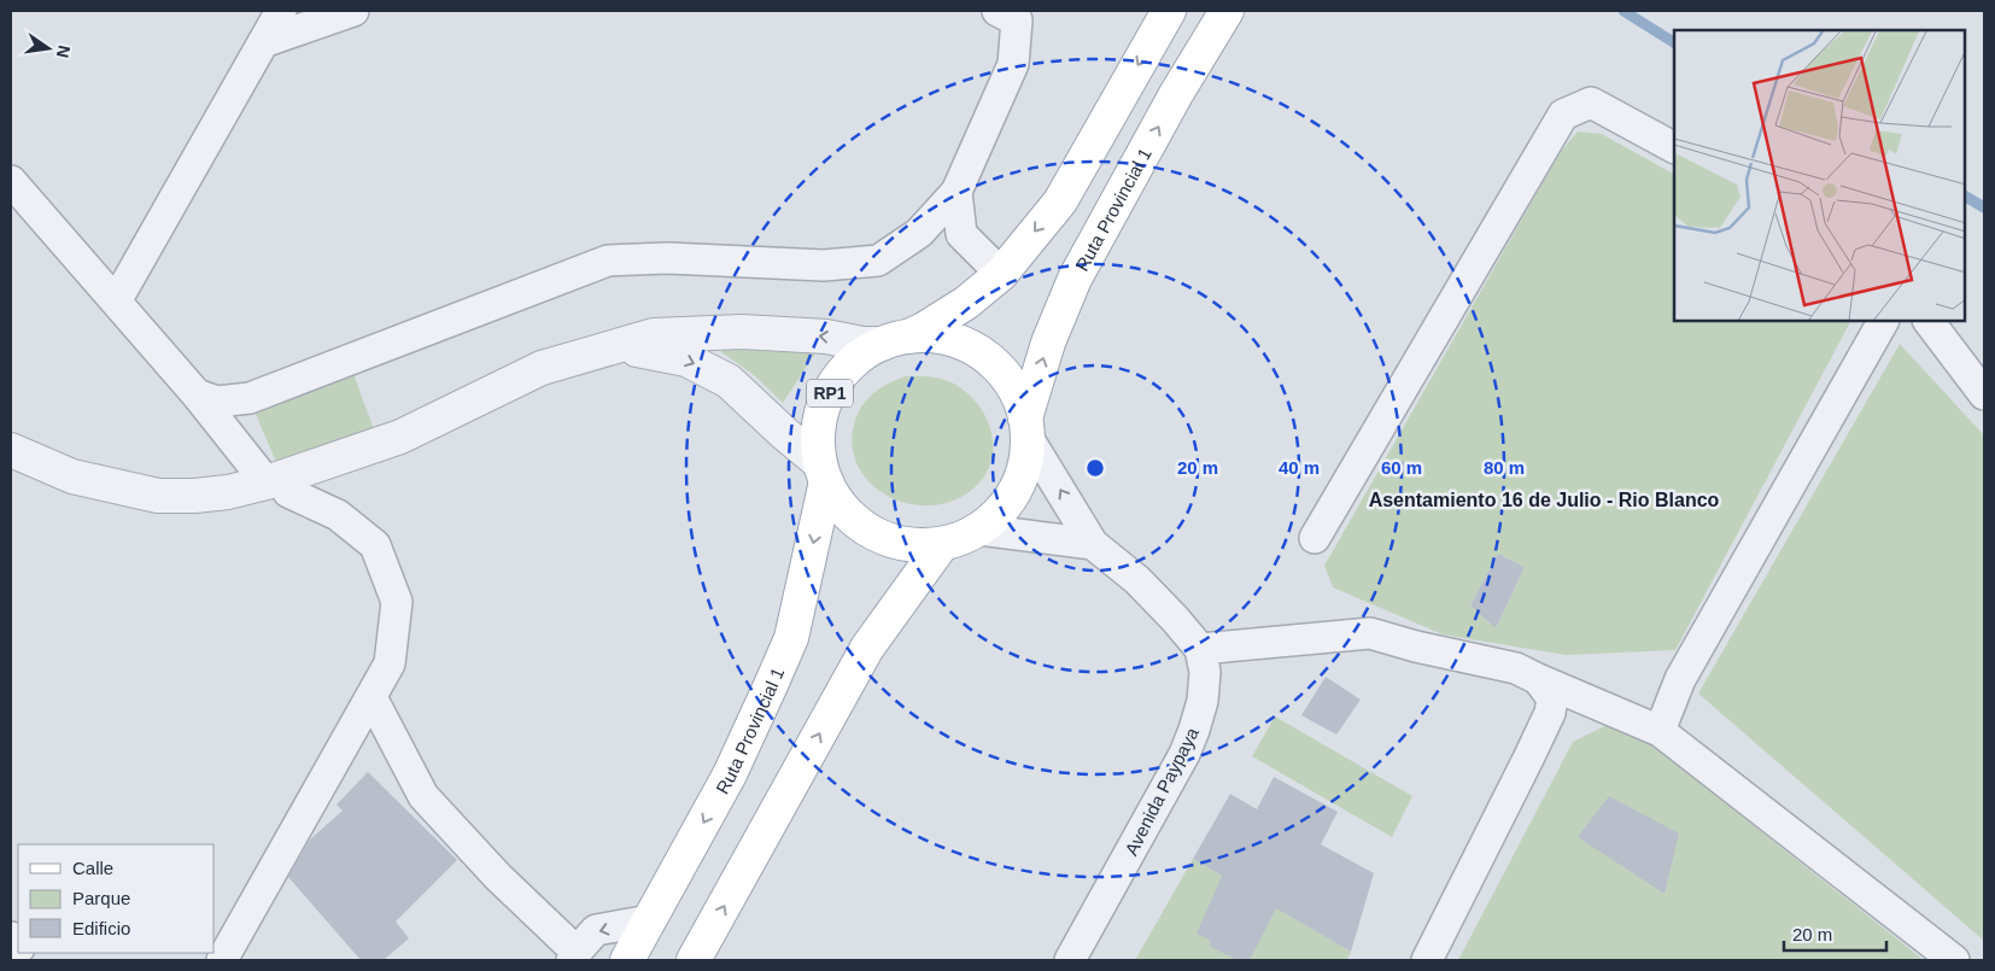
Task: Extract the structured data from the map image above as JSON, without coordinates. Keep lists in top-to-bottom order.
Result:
{
  "streets": {
    "main road": ["Ruta Provincial 1", "RP1"],
    "street": ["Avenida Paypaya"]
  },
  "districts": ["Asentamiento 16 de Julio - Rio Blanco"],
  "legend": ["Calle", "Parque", "Edificio"],
  "scale_bar": "20 m",
  "north": "right",
  "rings": [
    "20 m",
    "40 m",
    "60 m",
    "80 m"
  ]
}
